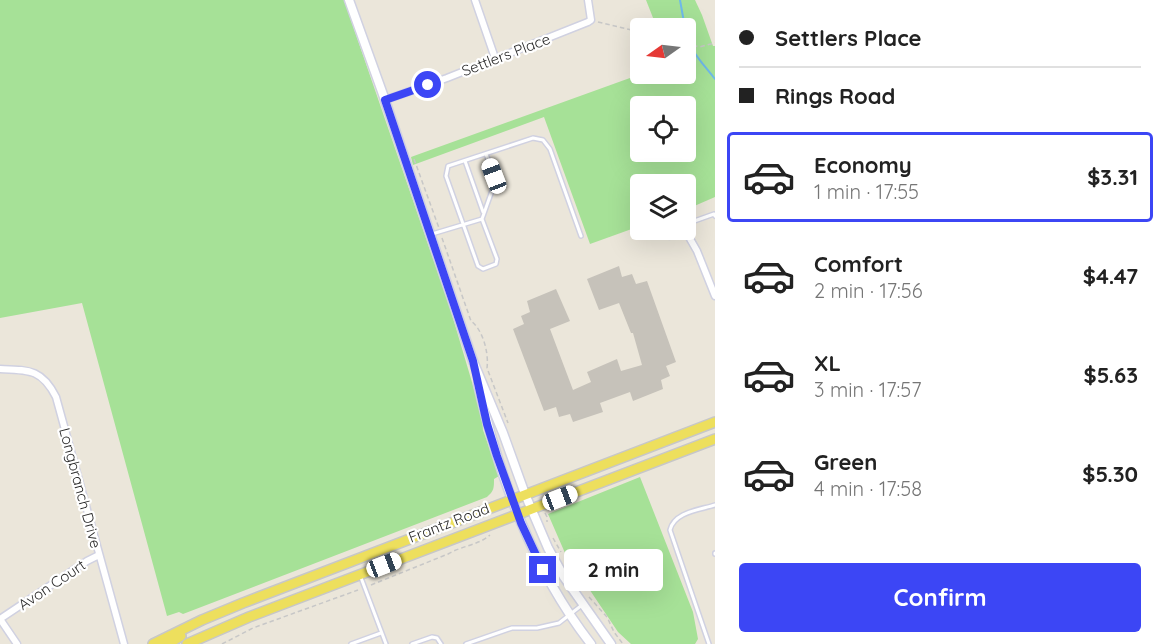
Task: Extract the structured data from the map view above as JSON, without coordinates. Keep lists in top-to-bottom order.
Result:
{
  "streets": {
    "main road": ["Frantz Road"],
    "street": ["Settlers Place", "Longbranch Drive", "Avon Court"]
  },
  "crossings": [
    ["Longbranch Drive", "Avon Court"]
  ],
  "north": "left",
  "page": {
    "banner": ["Settlers Place", "Rings Road"],
    "list": [
      {
        "name": "Economy",
        "note": "1 min · 17:55",
        "value": "$3.31"
      },
      {
        "name": "Comfort",
        "note": "2 min · 17:56",
        "value": "$4.47"
      },
      {
        "name": "XL",
        "note": "3 min · 17:57",
        "value": "$5.63"
      },
      {
        "name": "Green",
        "note": "4 min · 17:58",
        "value": "$5.30"
      }
    ],
    "bubble": "2 min",
    "buttons": "Confirm"
  }
}
